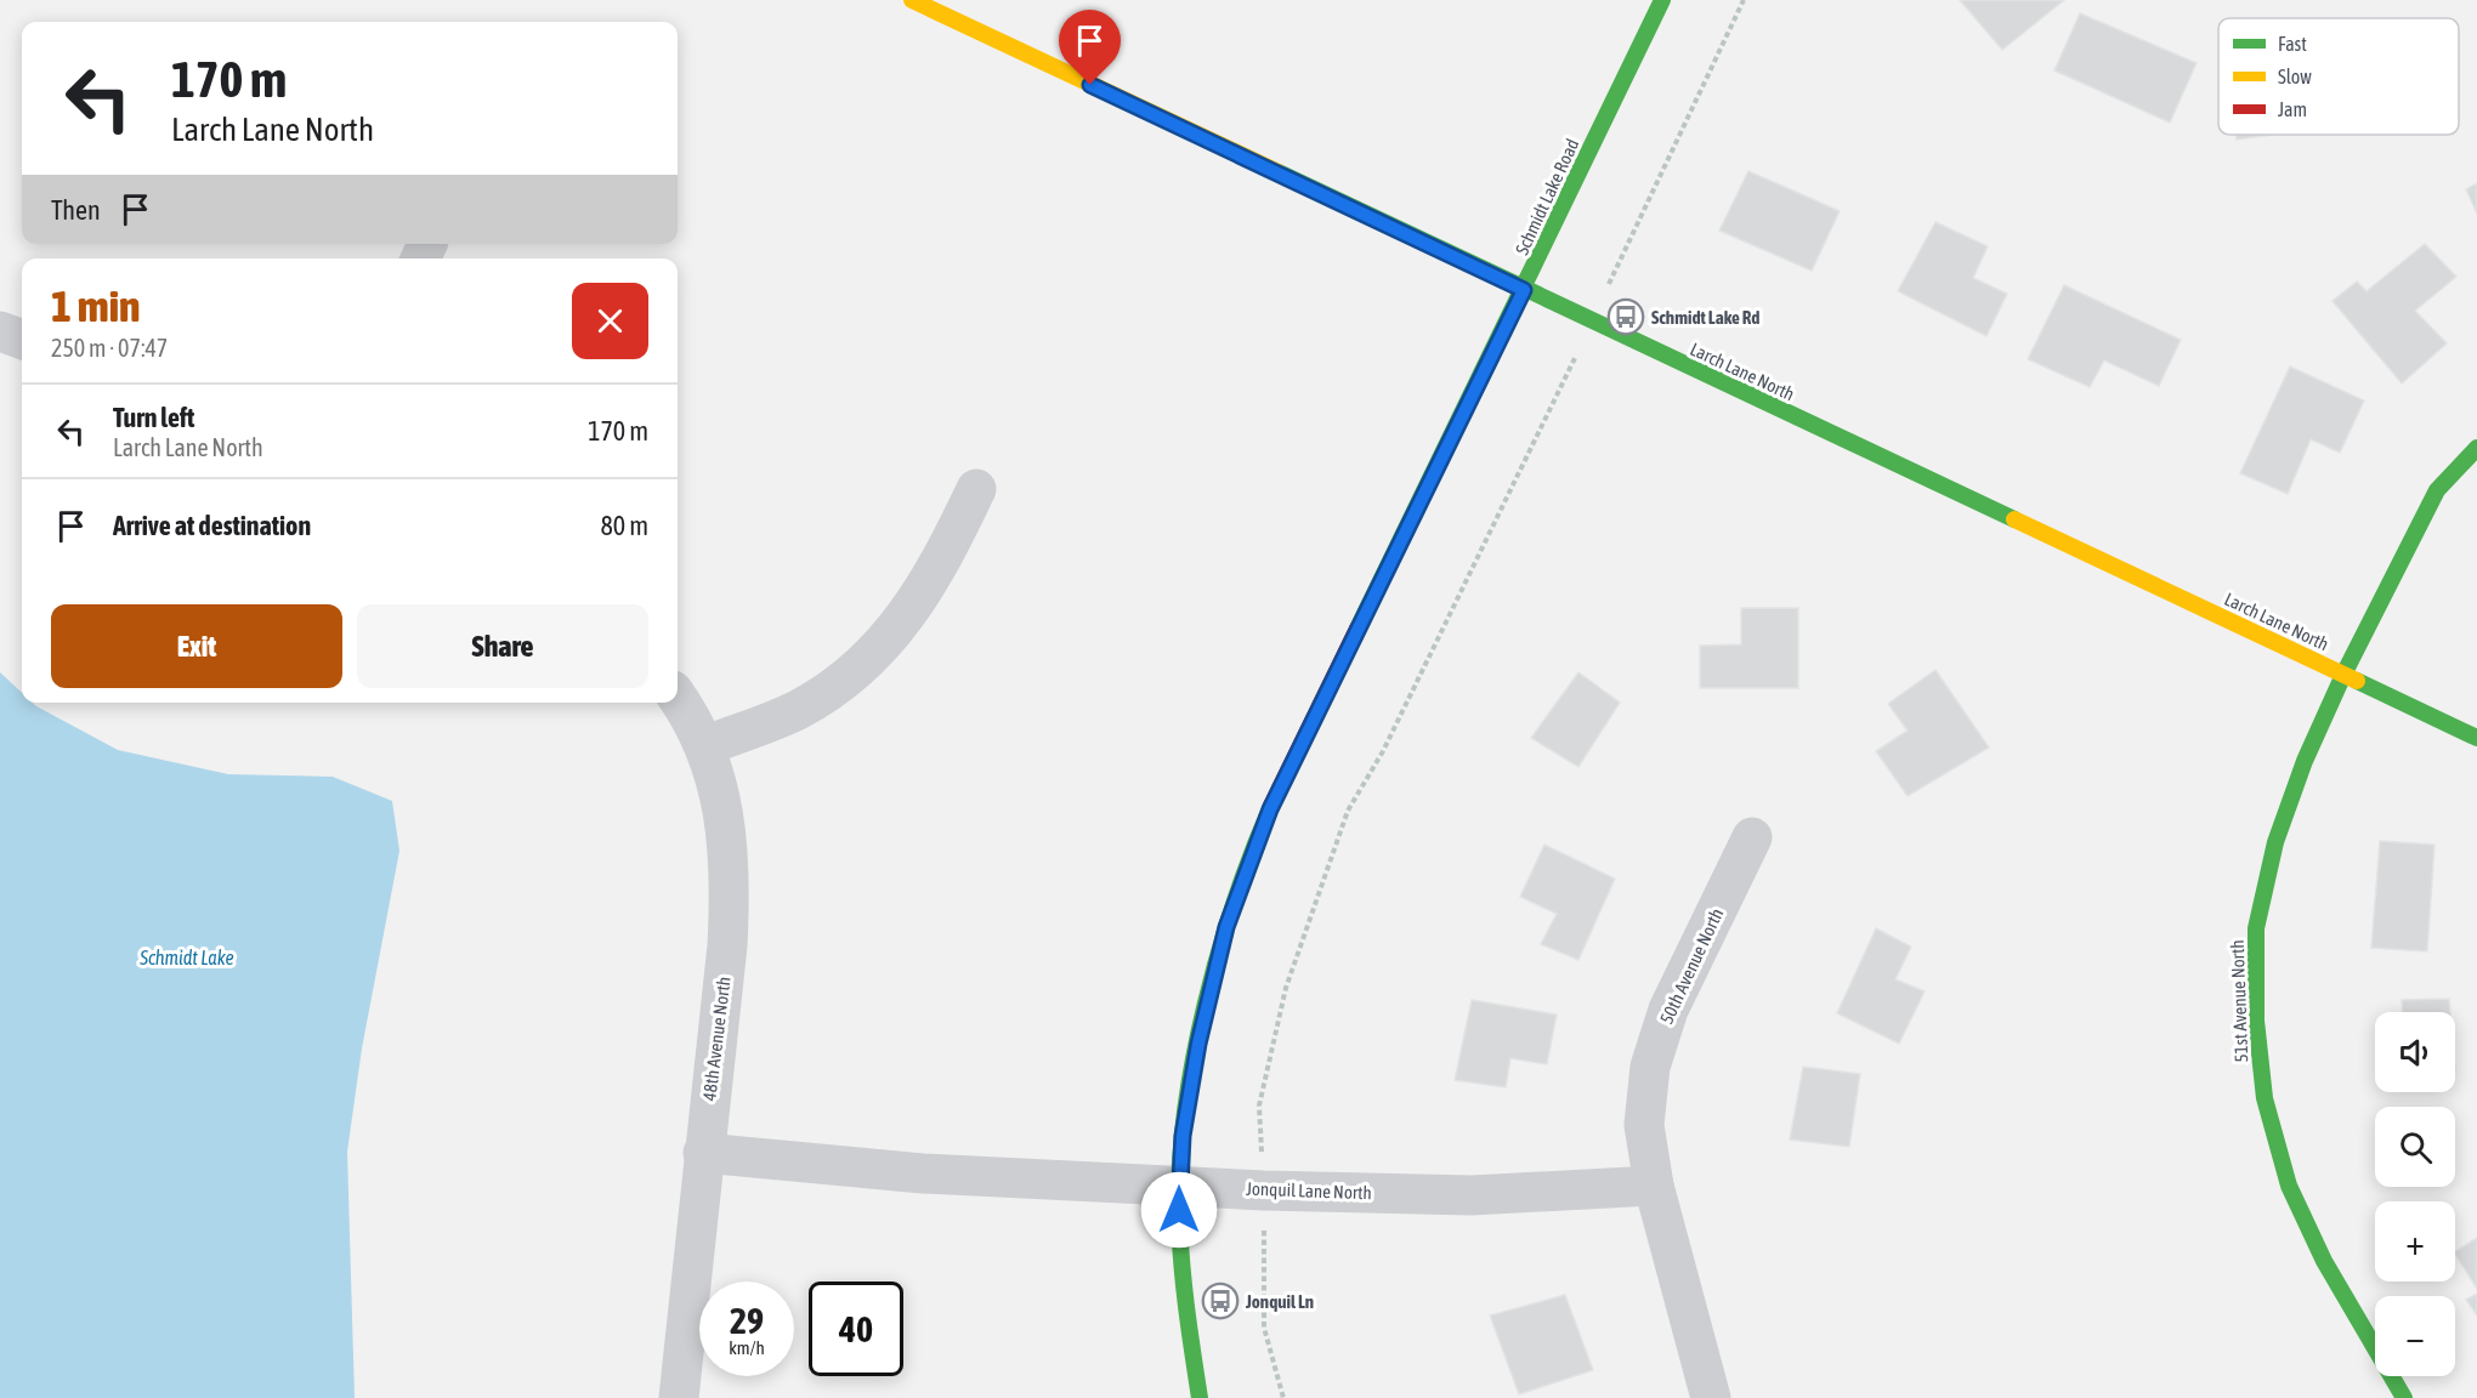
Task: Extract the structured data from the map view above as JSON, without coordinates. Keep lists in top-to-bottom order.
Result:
{
  "streets": {
    "street": [
      "Schmidt Lake Road",
      "Larch Lane North",
      "50th Avenue North",
      "51st Avenue North",
      "48th Avenue North",
      "Jonquil Lane North"
    ]
  },
  "crossings": [
    ["Schmidt Lake Road", "Larch Lane North"],
    ["Schmidt Lake Road", "Jonquil Lane North"],
    ["Larch Lane North", "51st Avenue North"],
    ["50th Avenue North", "Jonquil Lane North"],
    ["48th Avenue North", "Jonquil Lane North"]
  ],
  "water": ["Schmidt Lake"],
  "places": {
    "bus stop": ["Schmidt Lake Rd", "Jonquil Ln"]
  },
  "legend": ["Fast", "Slow", "Jam"],
  "page": {
    "turn": ["170 m", "Larch Lane North"],
    "then": "Then",
    "heading": ["1 min", "250 m · 07:47"],
    "list": [
      {
        "name": "Turn left",
        "note": "Larch Lane North",
        "value": "170 m"
      },
      {
        "name": "Arrive at destination",
        "value": "80 m"
      }
    ],
    "buttons": ["Exit", "Share"],
    "map_buttons": ["+", "−"],
    "speed": "29 km/h",
    "limit": "40"
  }
}
